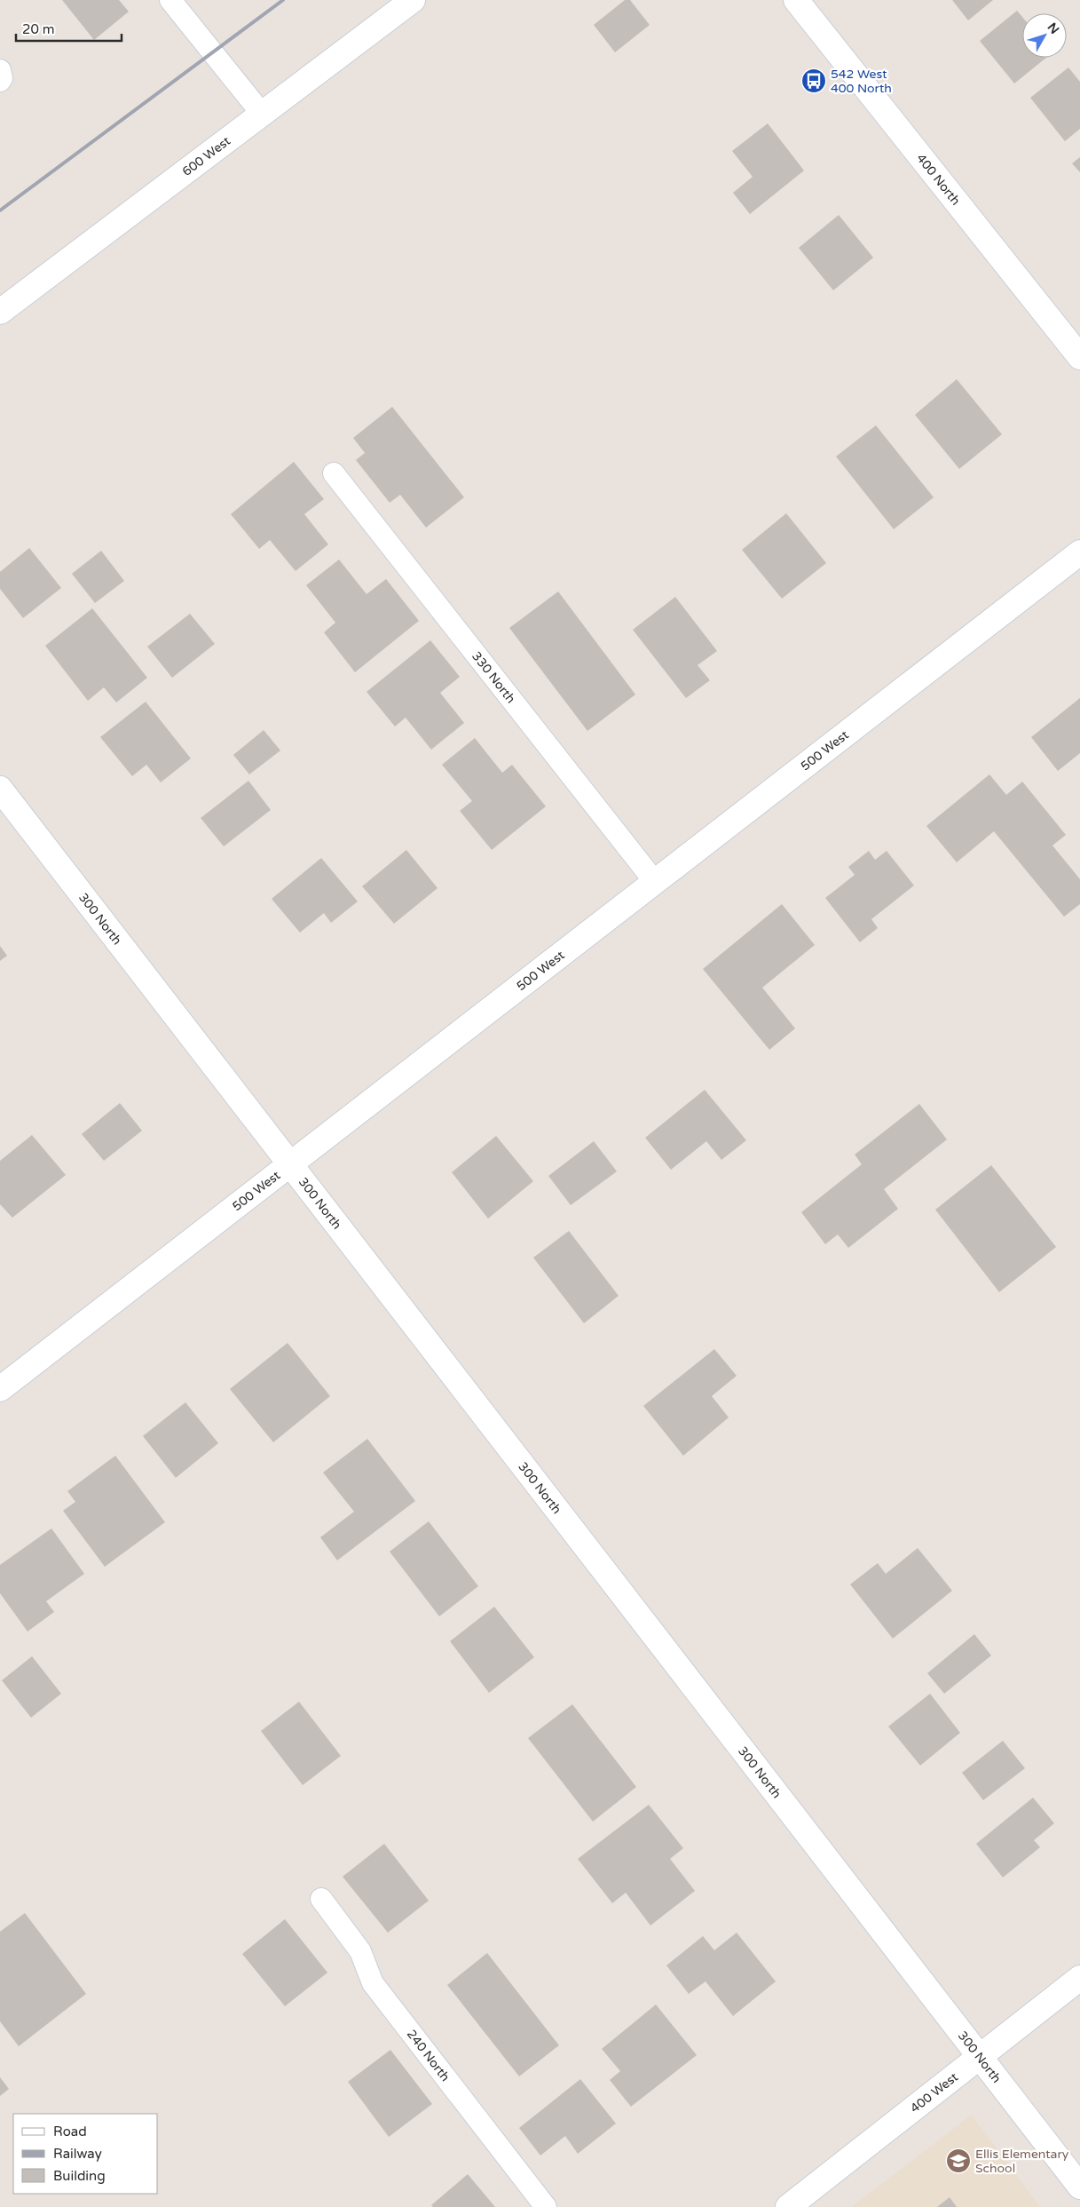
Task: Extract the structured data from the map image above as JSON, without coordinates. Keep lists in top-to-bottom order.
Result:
{
  "streets": {
    "street": [
      "600 West",
      "400 North",
      "500 West",
      "300 North",
      "400 West"
    ],
    "lane": ["330 North", "240 North"]
  },
  "crossings": [
    ["330 North", "500 West"],
    ["500 West", "300 North"],
    ["300 North", "400 West"]
  ],
  "places": {
    "bus stop": ["542 West 400 North"],
    "school or university": ["Ellis Elementary School"]
  },
  "legend": ["Road", "Railway", "Building"],
  "scale_bar": "20 m",
  "north": "top right"
}
